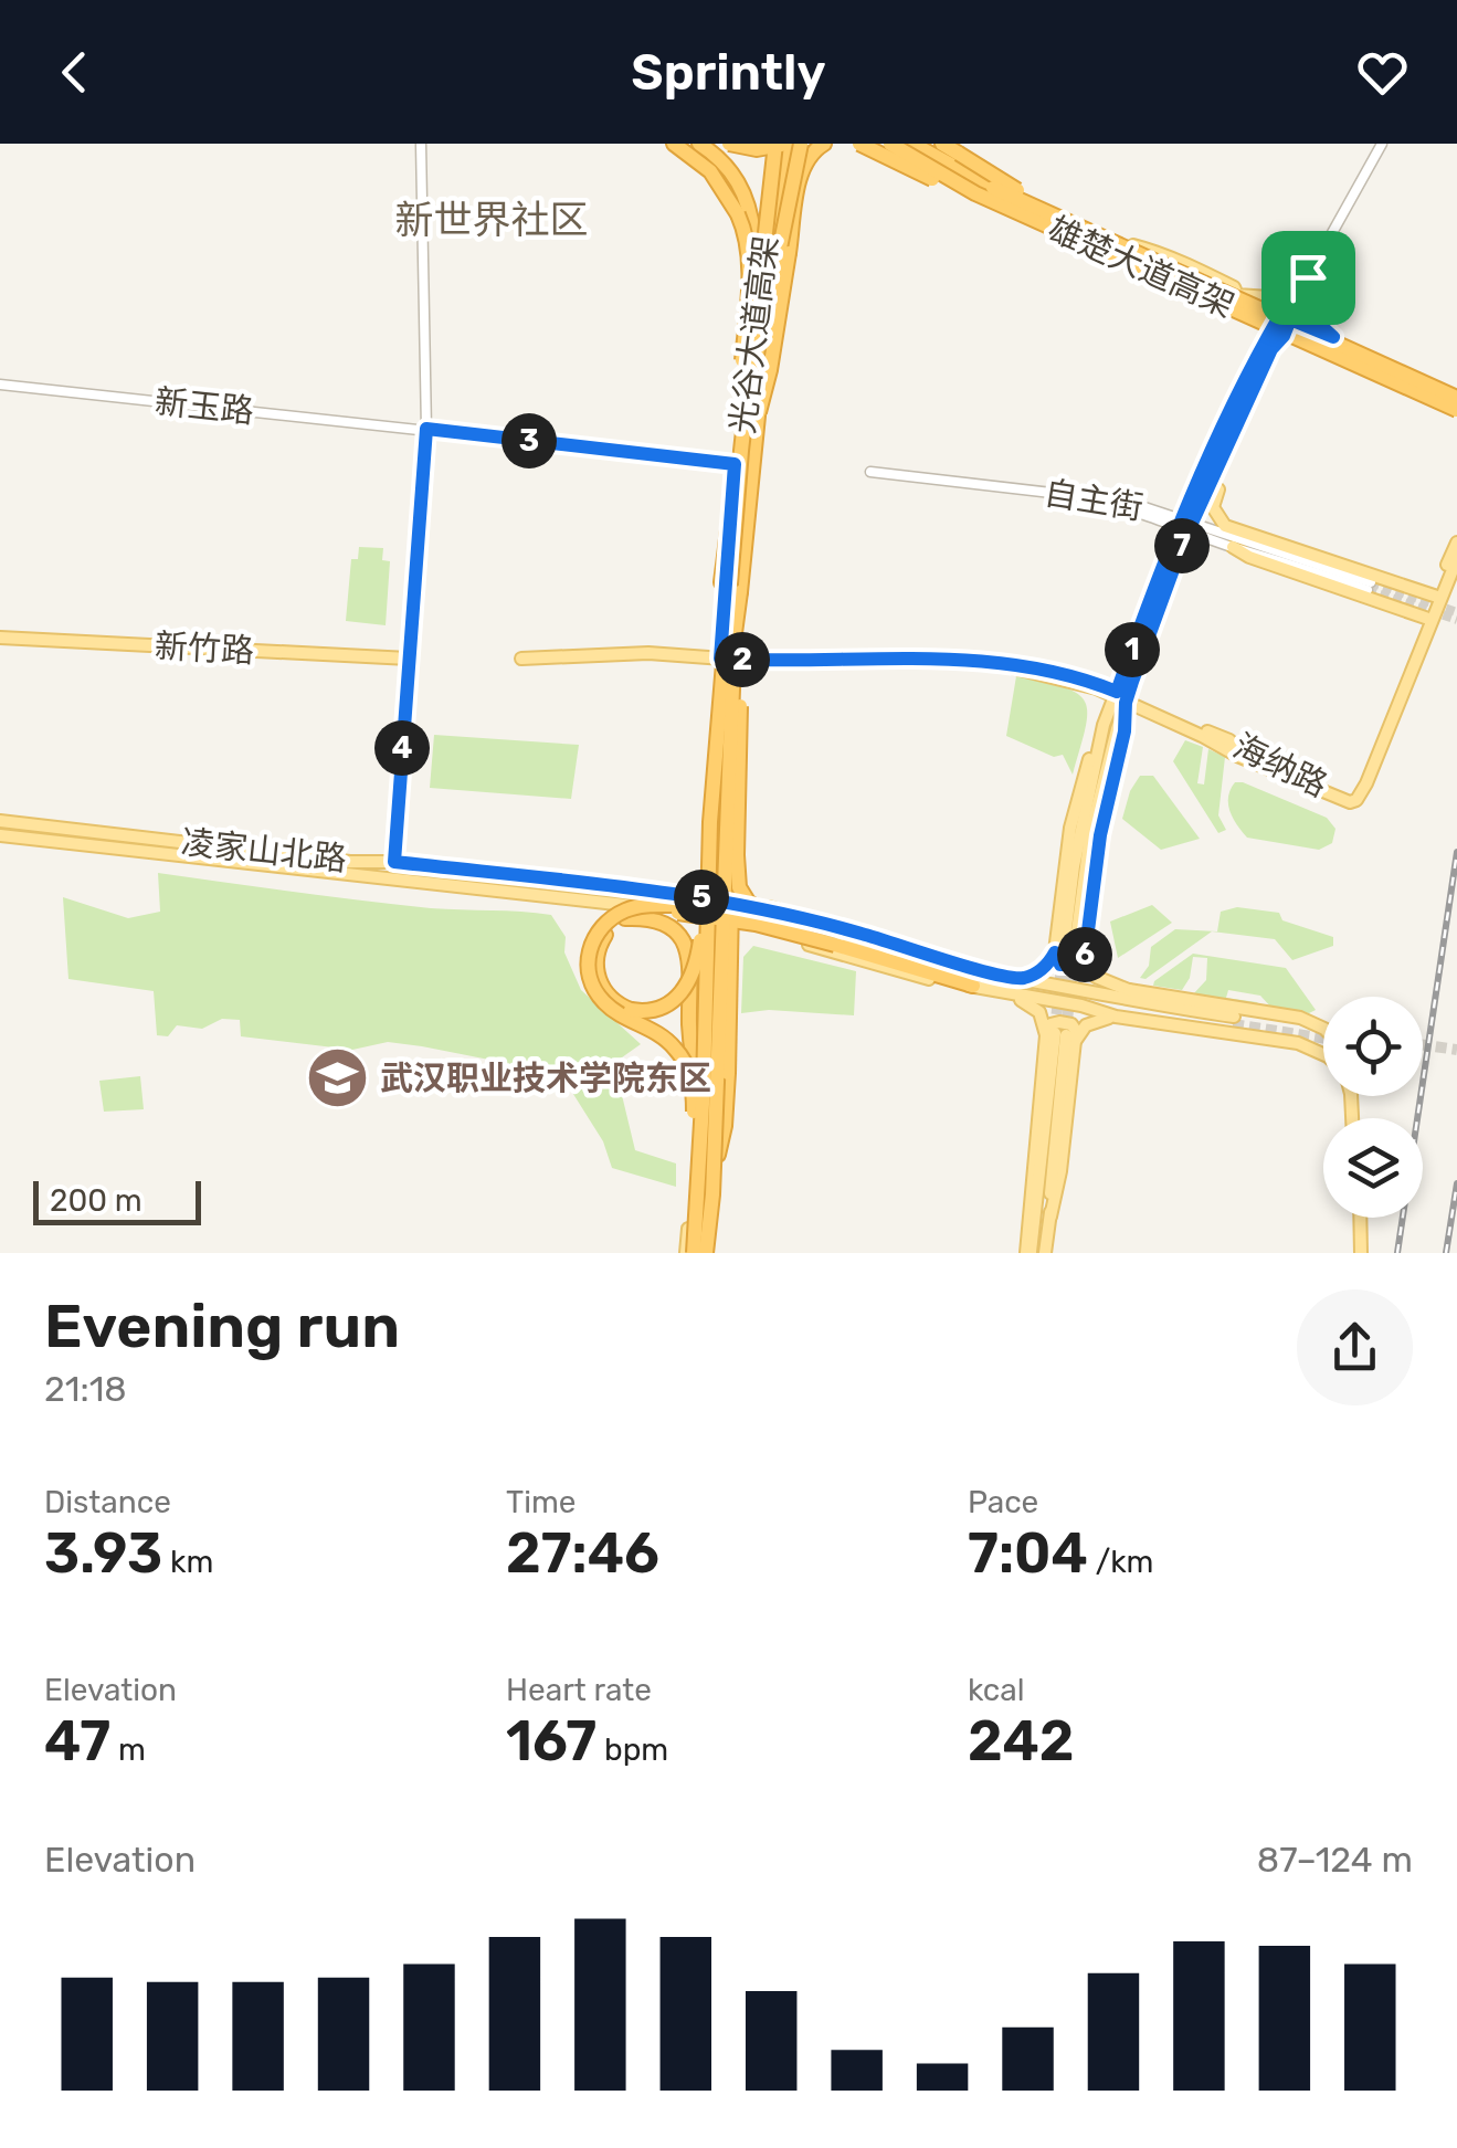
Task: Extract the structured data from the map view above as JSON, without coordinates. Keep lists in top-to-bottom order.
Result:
{
  "streets": {
    "highway": ["雄楚大道高架", "光谷大道高架"],
    "main road": ["新竹路", "海纳路", "凌家山北路"],
    "street": ["新玉路", "自主街"]
  },
  "crossings": [
    ["光谷大道高架", "新玉路"]
  ],
  "districts": ["新世界社区"],
  "places": {
    "school or university": ["武汉职业技术学院东区"]
  },
  "scale_bar": "200 m",
  "page": {
    "header": "Sprintly",
    "pins": [
      "3",
      "7",
      "1",
      "2",
      "4",
      "5",
      "6"
    ],
    "scale": "200 m",
    "heading": ["Evening run", "21:18"],
    "stats": [
      ["Distance", "3.93 km"],
      ["Time", "27:46"],
      ["Pace", "7:04 /km"],
      ["Elevation", "47 m"],
      ["Heart rate", "167 bpm"],
      ["kcal", "242"]
    ],
    "chart": ["Elevation", "87–124 m"]
  }
}
